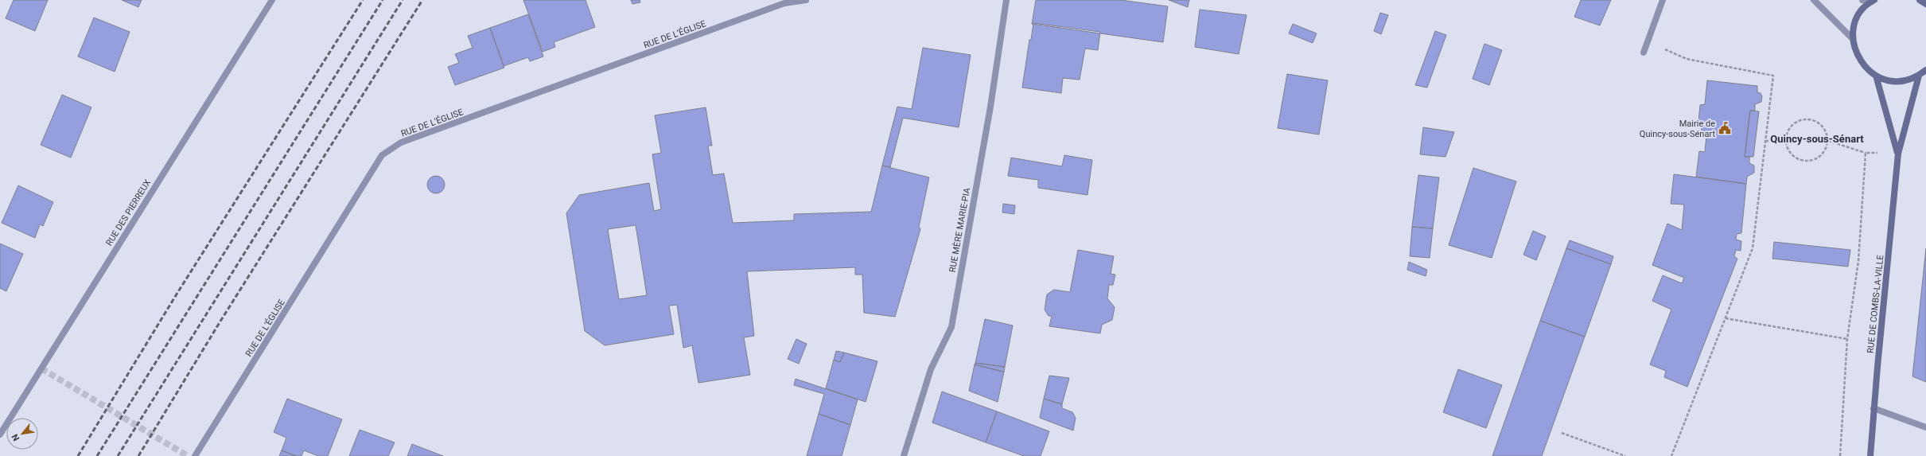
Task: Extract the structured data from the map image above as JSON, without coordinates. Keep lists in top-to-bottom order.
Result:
{
  "streets": {
    "main road": ["RUE DE COMBS-LA-VILLE"],
    "street": ["RUE DE L'ÉGLISE", "RUE DES PIERREUX", "RUE MÈRE MARIE-PIA"]
  },
  "districts": ["Quincy-sous-Sénart"],
  "places": {
    "public building": ["Mairie de Quincy-sous-Sénart"]
  },
  "north": "bottom left"
}
